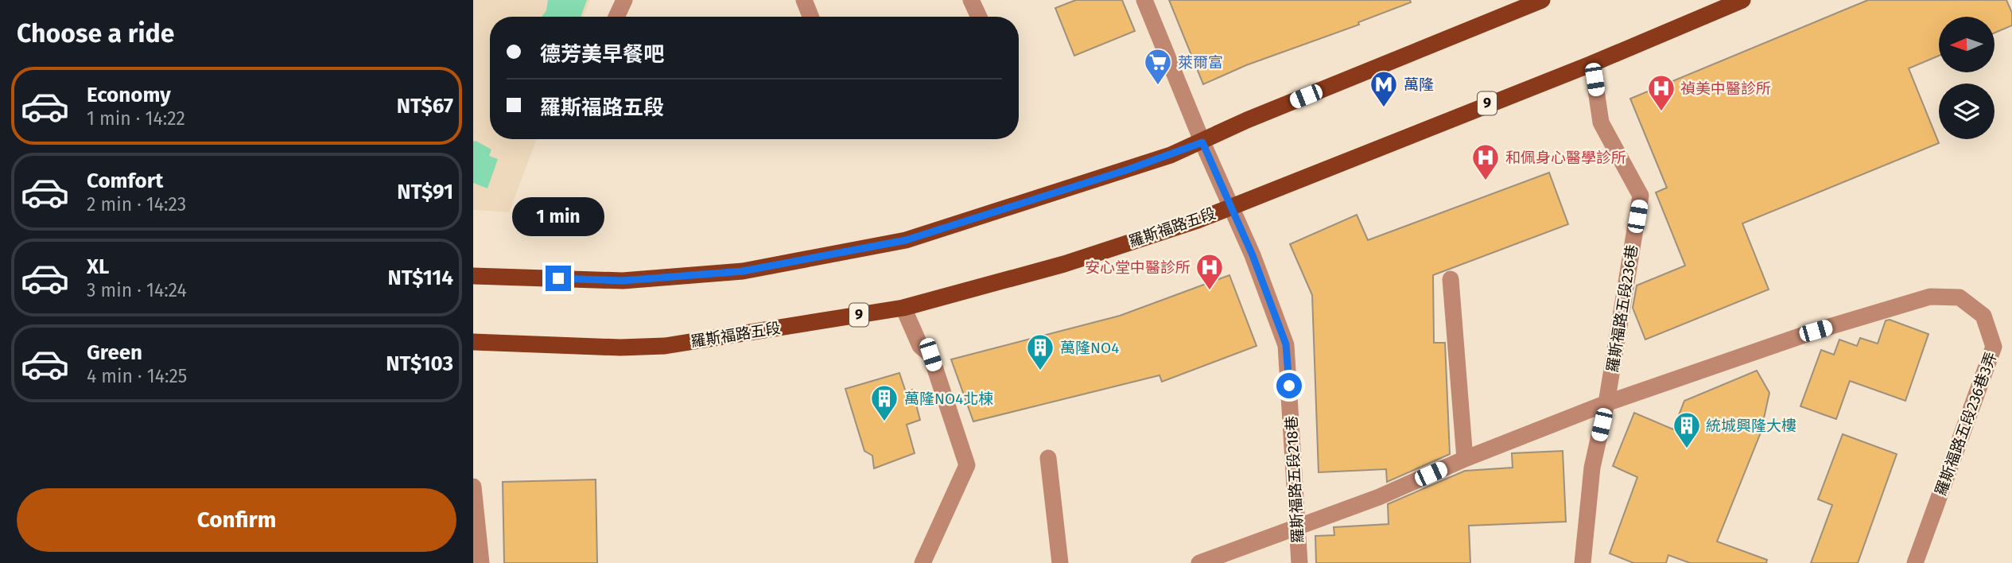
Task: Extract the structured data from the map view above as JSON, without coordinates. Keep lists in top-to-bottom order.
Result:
{
  "streets": {
    "main road": ["9", "羅斯福路五段"],
    "street": ["羅斯福路五段236巷", "羅斯福路五段236巷3弄", "羅斯福路五段218巷"]
  },
  "crossings": [
    ["羅斯福路五段", "羅斯福路五段236巷"],
    ["羅斯福路五段", "羅斯福路五段218巷"],
    ["羅斯福路五段236巷", "羅斯福路五段236巷3弄"],
    ["羅斯福路五段236巷3弄", "羅斯福路五段218巷"]
  ],
  "places": {
    "supermarket": ["萊爾富"],
    "metro station": ["萬隆"],
    "hospital": ["禎美中醫診所", "和佩身心醫學診所", "安心堂中醫診所"],
    "building": ["萬隆NO4", "萬隆NO4北棟", "統城興隆大樓"]
  },
  "north": "left",
  "page": {
    "heading": "Choose a ride",
    "banner": ["德芳美早餐吧", "羅斯福路五段"],
    "list": [
      {
        "name": "Economy",
        "note": "1 min · 14:22",
        "value": "NT$67"
      },
      {
        "name": "Comfort",
        "note": "2 min · 14:23",
        "value": "NT$91"
      },
      {
        "name": "XL",
        "note": "3 min · 14:24",
        "value": "NT$114"
      },
      {
        "name": "Green",
        "note": "4 min · 14:25",
        "value": "NT$103"
      }
    ],
    "bubble": "1 min",
    "buttons": "Confirm"
  }
}
